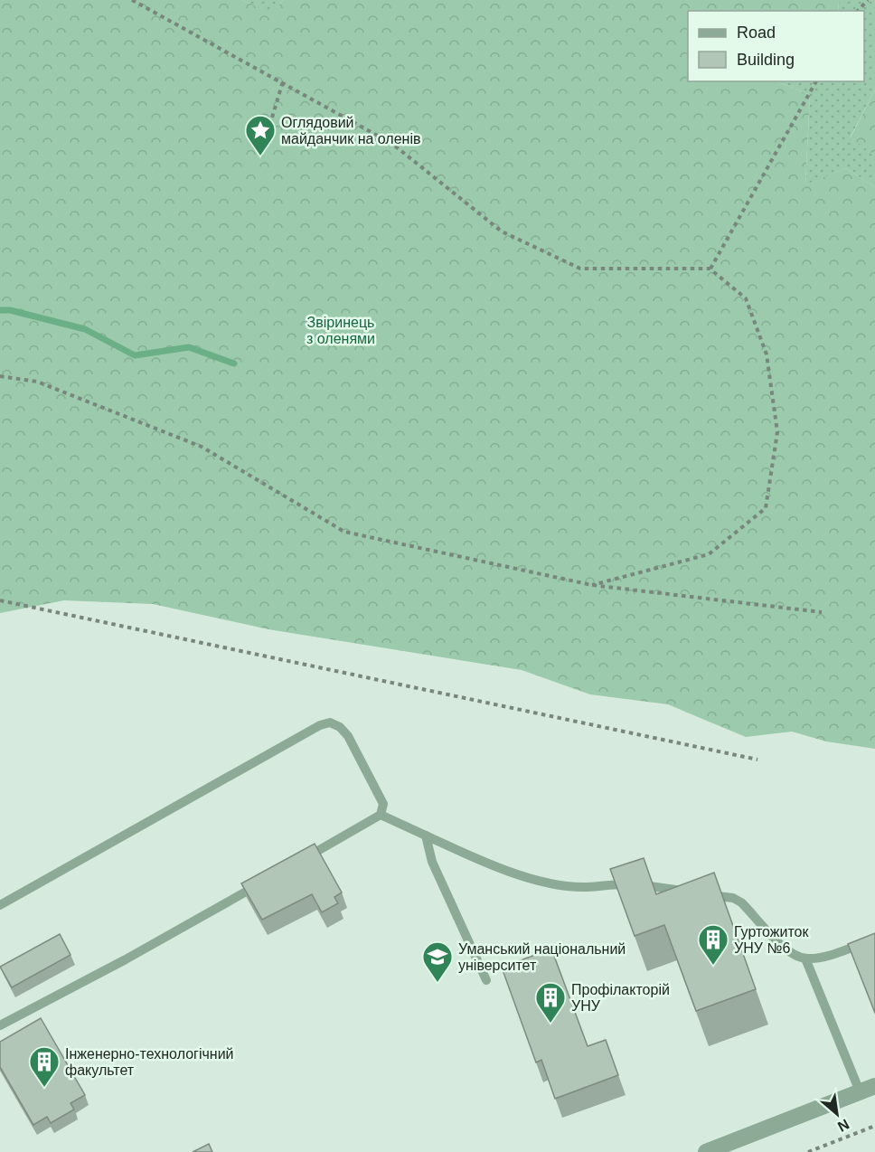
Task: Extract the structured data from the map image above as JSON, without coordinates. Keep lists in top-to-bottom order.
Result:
{
  "parks": ["Звіринець з оленями"],
  "places": {
    "place": ["Оглядовий майданчик на оленів"],
    "building": ["Гуртожиток УНУ №6", "Профілакторій УНУ", "Інженерно-технологічний факультет"],
    "school or university": ["Уманський національний університет"]
  },
  "legend": ["Road", "Building"],
  "north": "bottom right"
}
